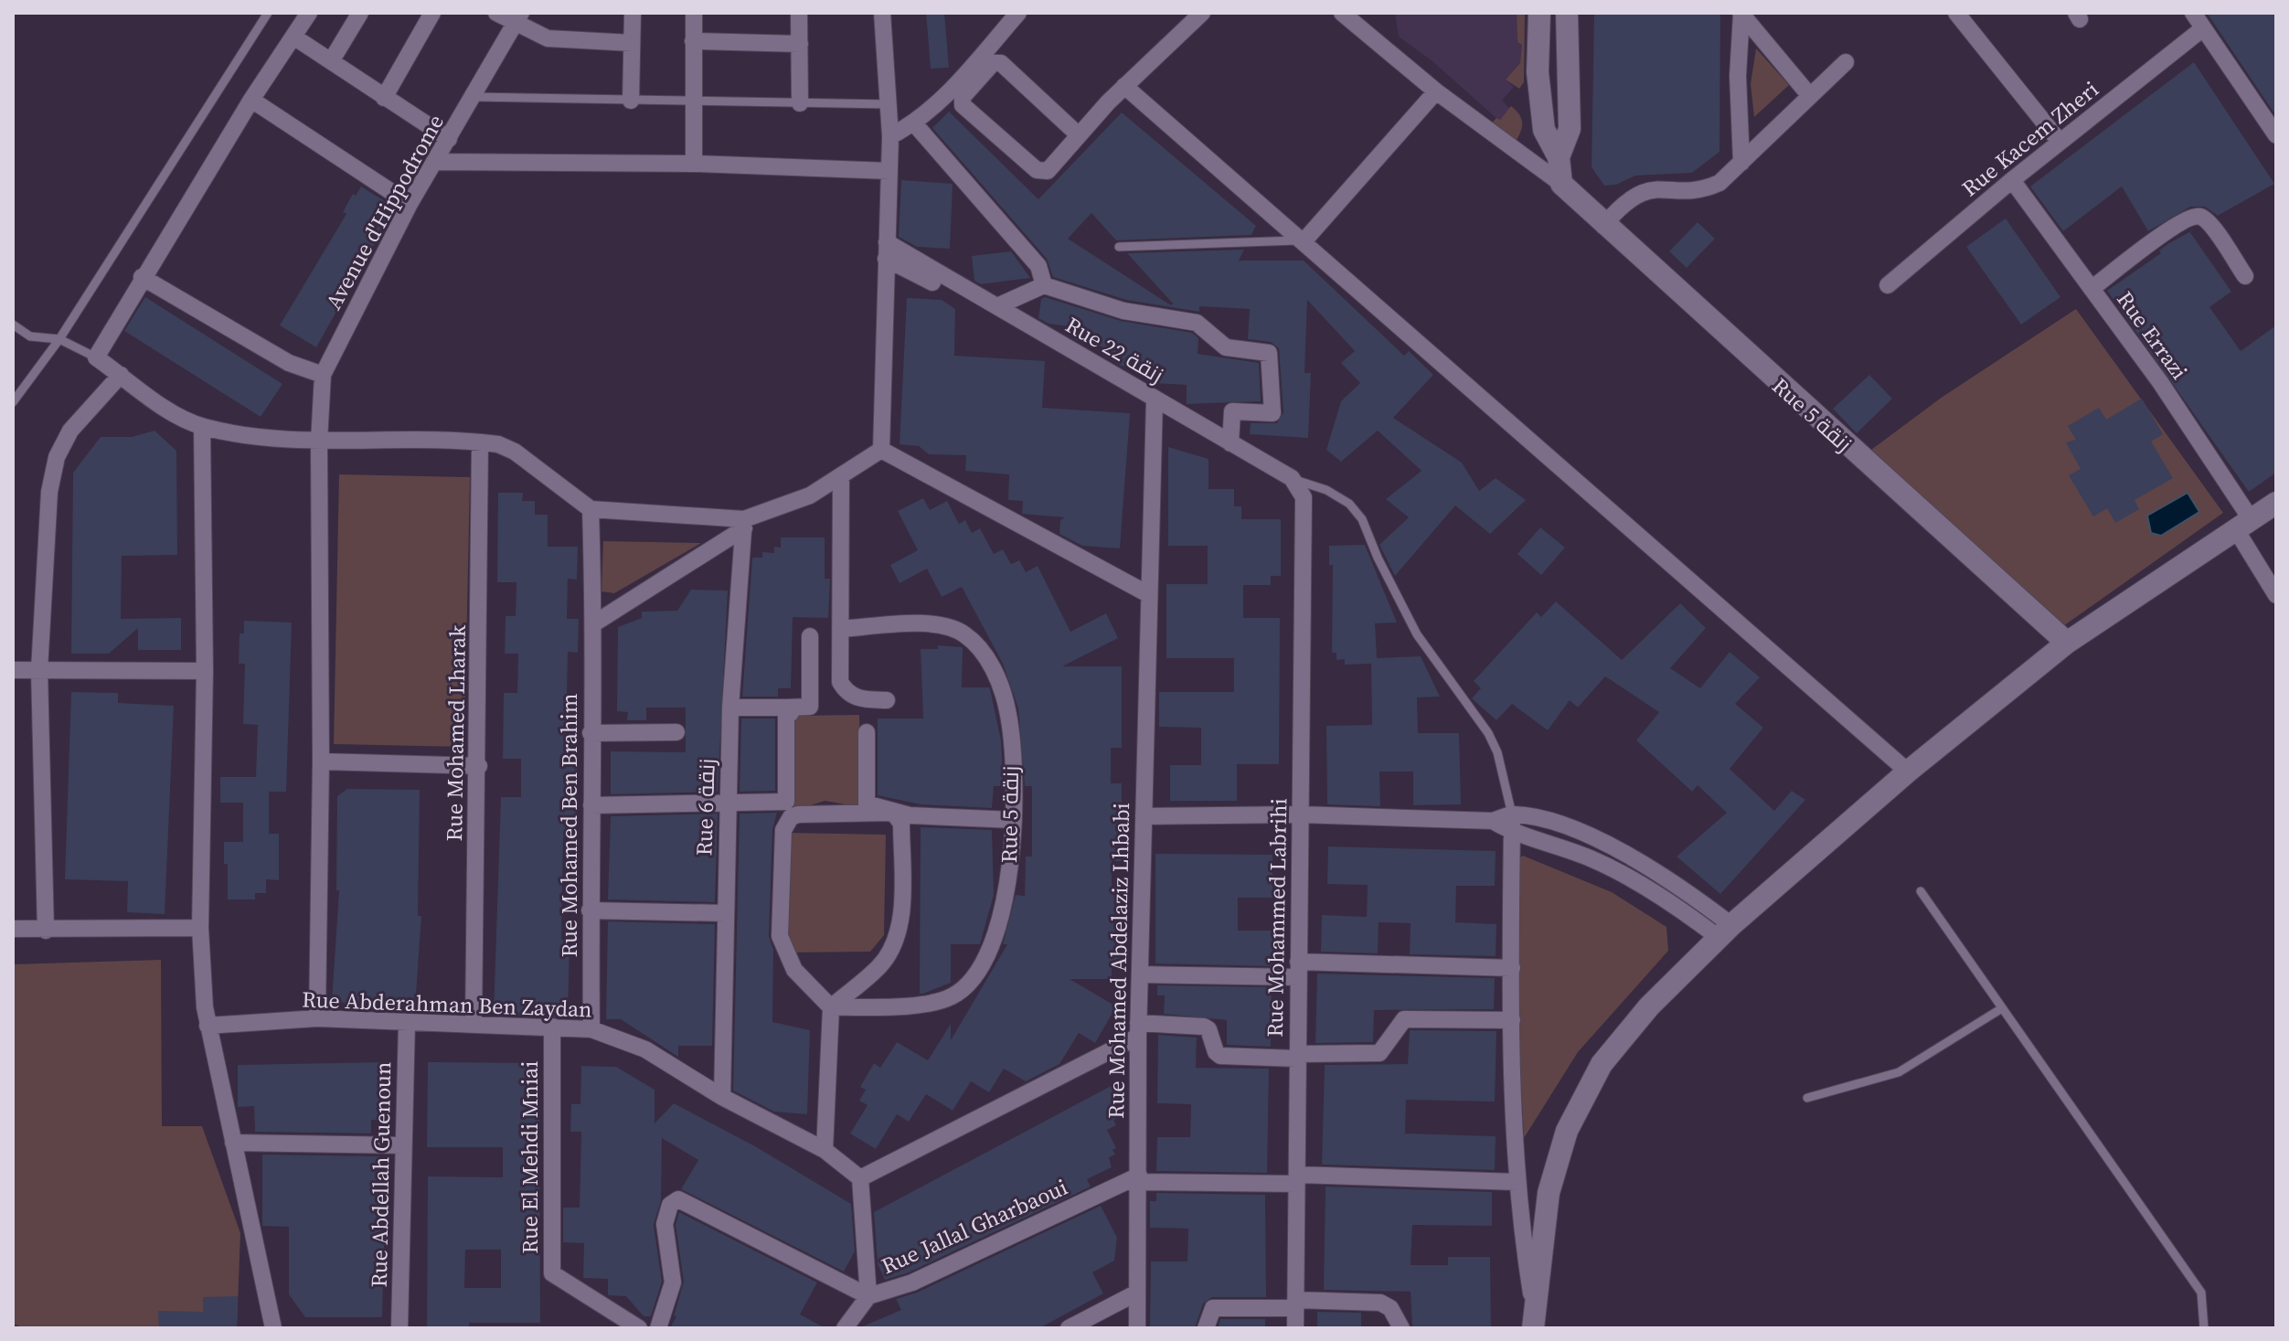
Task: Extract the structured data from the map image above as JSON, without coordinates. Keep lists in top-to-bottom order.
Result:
{
  "streets": {
    "street": [
      "Rue Kacem Zheri",
      "Avenue d'Hippodrome",
      "Rue Errazi",
      "Rue 22 زنقة",
      "Rue 5 زنقة",
      "Rue Mohamed Lharak",
      "Rue 6 زنقة",
      "Rue Mohamed Ben Brahim",
      "Rue Mohammed Labrihi",
      "Rue Mohamed Abdelaziz Lhbabi",
      "Rue Abderahman Ben Zaydan",
      "Rue El Mehdi Mniai",
      "Rue Abdellah Guenoun",
      "Rue Jallal Gharbaoui"
    ]
  },
  "crossings": [
    ["Rue Kacem Zheri", "Rue Errazi"],
    ["Avenue d'Hippodrome", "Rue Abderahman Ben Zaydan"],
    ["Rue 22 زنقة", "Rue Mohammed Labrihi"],
    ["Rue 22 زنقة", "Rue Mohamed Abdelaziz Lhbabi"],
    ["Rue Mohamed Lharak", "Rue Abderahman Ben Zaydan"],
    ["Rue 6 زنقة", "Rue Abderahman Ben Zaydan"],
    ["Rue Mohamed Ben Brahim", "Rue Abderahman Ben Zaydan"],
    ["Rue Mohamed Abdelaziz Lhbabi", "Rue Jallal Gharbaoui"],
    ["Rue Abderahman Ben Zaydan", "Rue El Mehdi Mniai"],
    ["Rue Abderahman Ben Zaydan", "Rue Abdellah Guenoun"]
  ]
}
